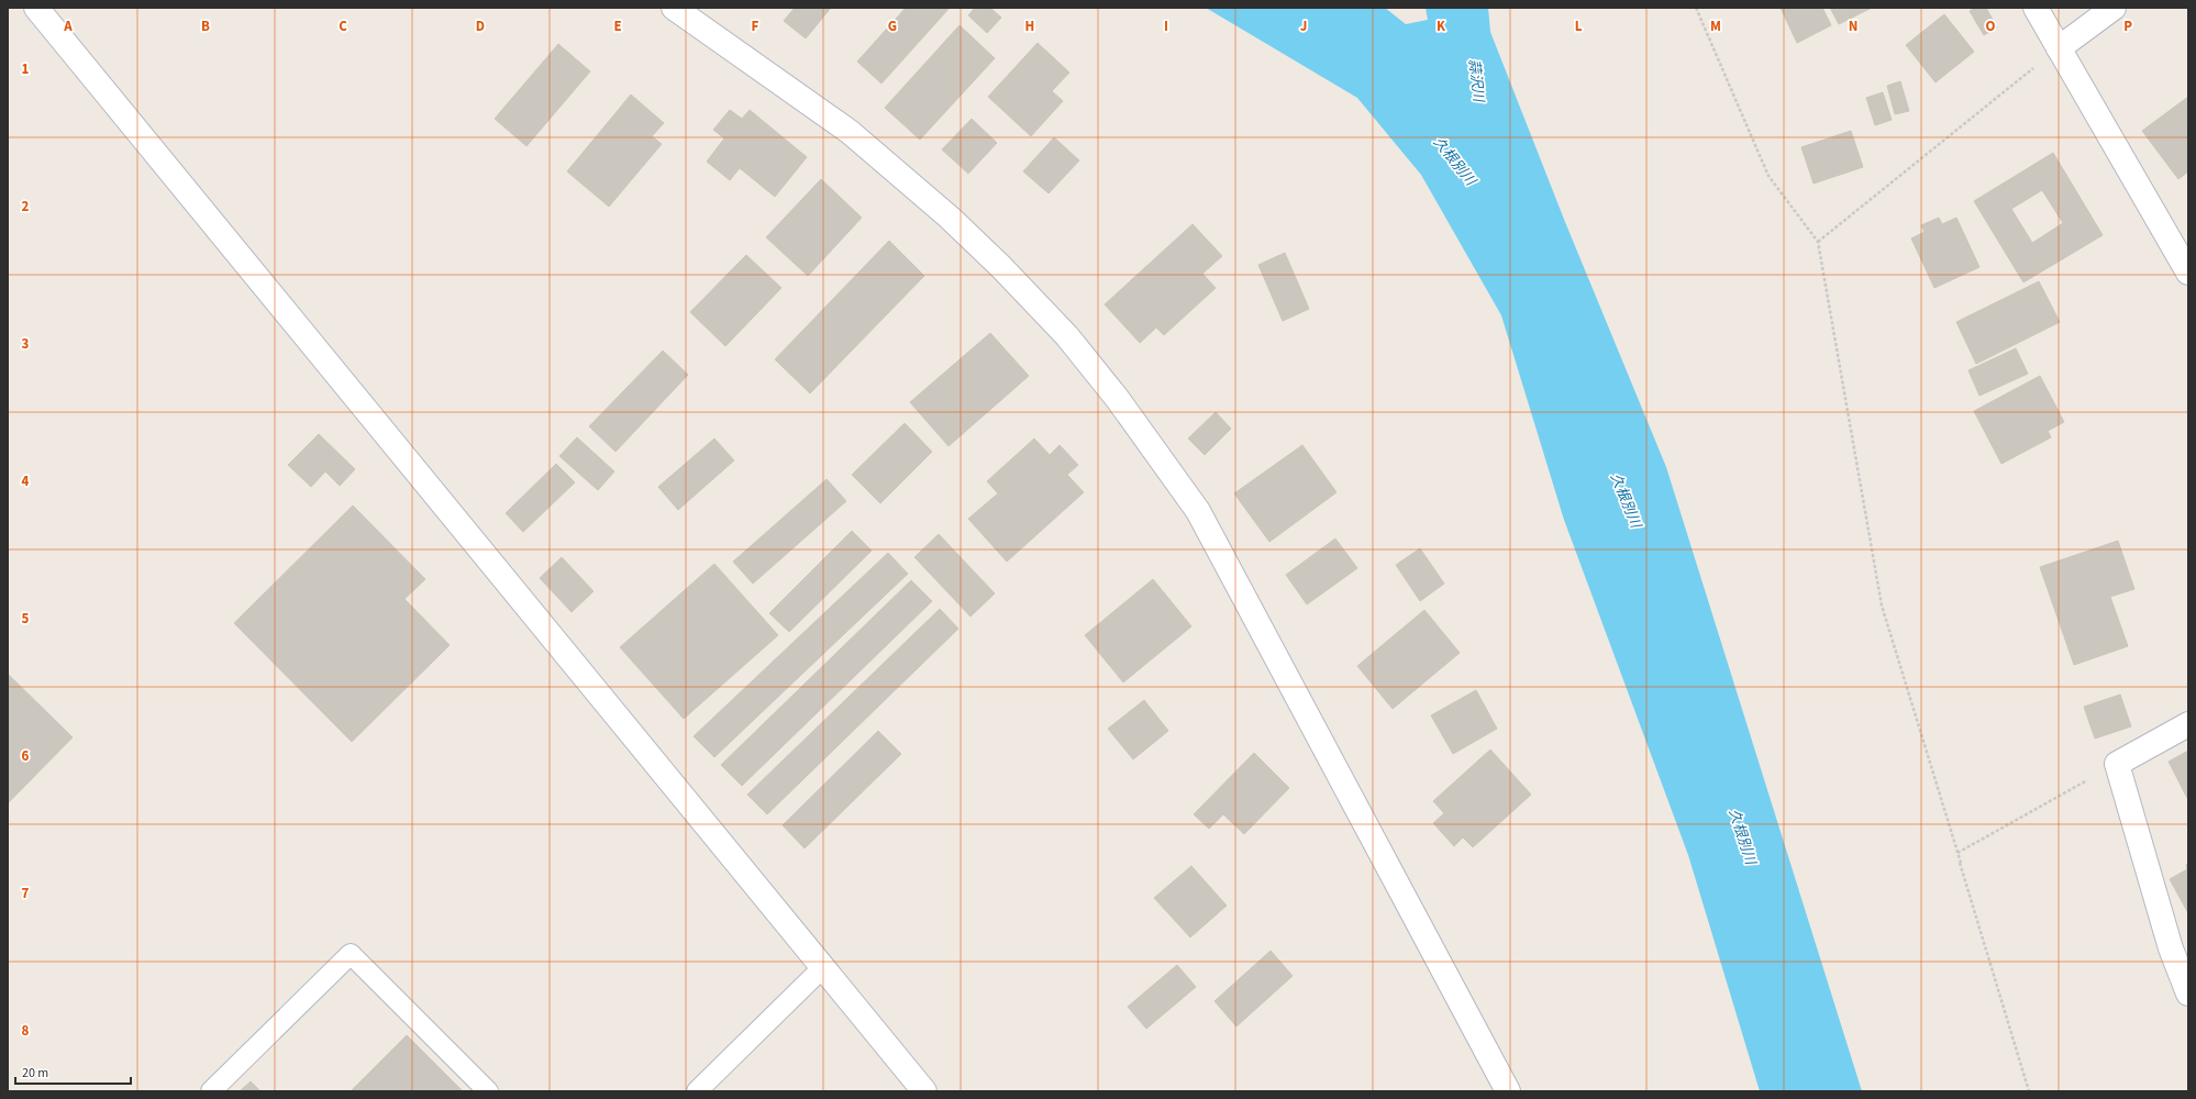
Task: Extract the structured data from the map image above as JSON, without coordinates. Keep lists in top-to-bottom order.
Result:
{
  "water": ["蒜沢川", "久根別川"],
  "scale_bar": "20 m",
  "grid": {
    "columns": [
      "A",
      "B",
      "C",
      "D",
      "E",
      "F",
      "G",
      "H",
      "I",
      "J",
      "K",
      "L",
      "M",
      "N",
      "O",
      "P"
    ],
    "rows": [
      "1",
      "2",
      "3",
      "4",
      "5",
      "6",
      "7",
      "8"
    ]
  }
}
